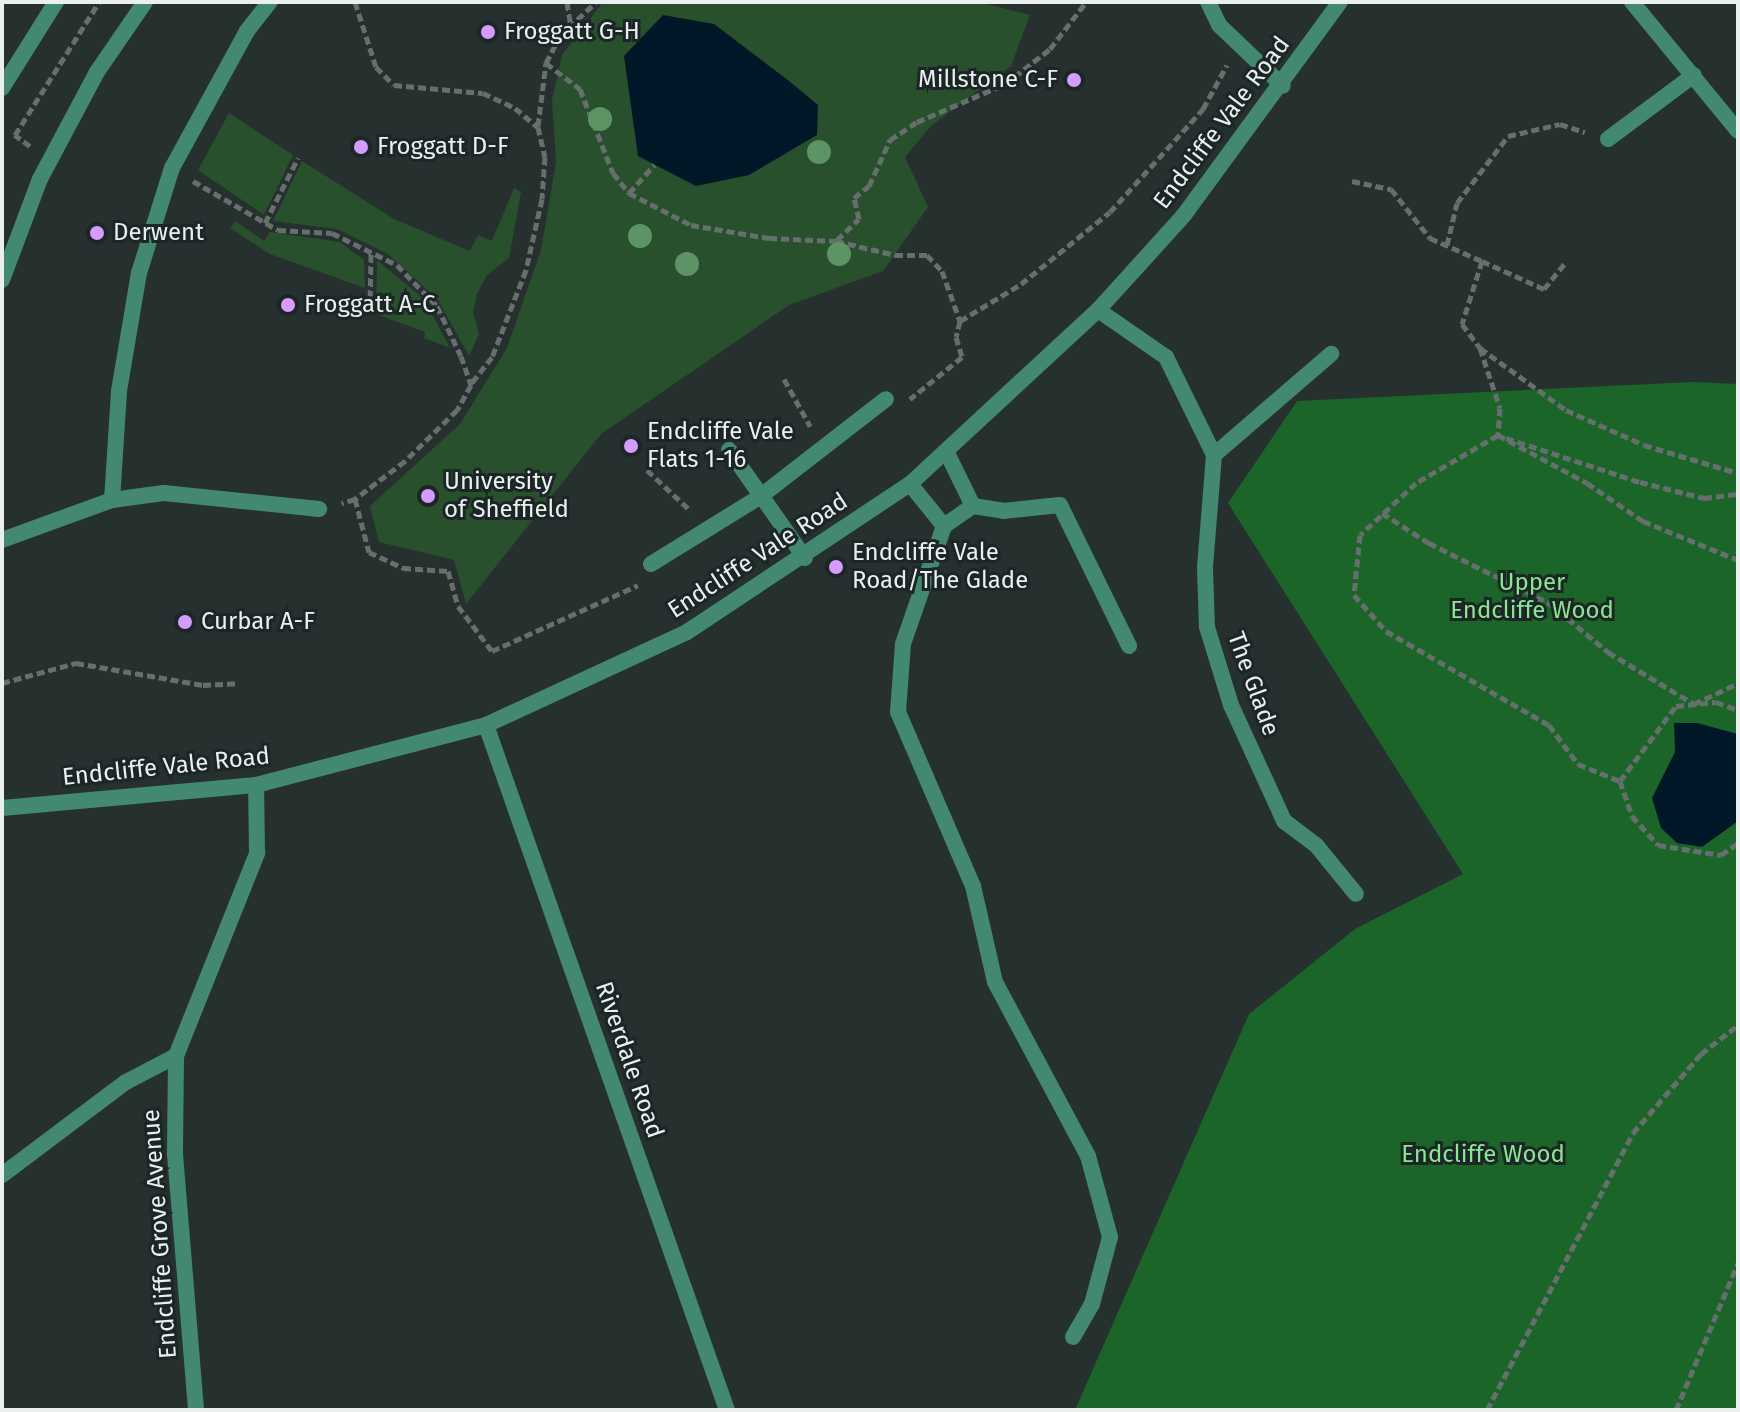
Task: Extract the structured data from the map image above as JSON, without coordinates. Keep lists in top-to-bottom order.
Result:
{
  "streets": {
    "street": [
      "Endcliffe Vale Road",
      "The Glade",
      "Riverdale Road",
      "Endcliffe Grove Avenue"
    ]
  },
  "crossings": [
    ["Endcliffe Vale Road", "Riverdale Road"]
  ],
  "parks": ["Upper Endcliffe Wood", "Endcliffe Wood"],
  "places": [
    "Froggatt G-H",
    "Millstone C-F",
    "Froggatt D-F",
    "Derwent",
    "Froggatt A-C",
    "Endcliffe Vale Flats 1-16",
    "University of Sheffield",
    "Endcliffe Vale Road/The Glade",
    "Curbar A-F"
  ]
}
